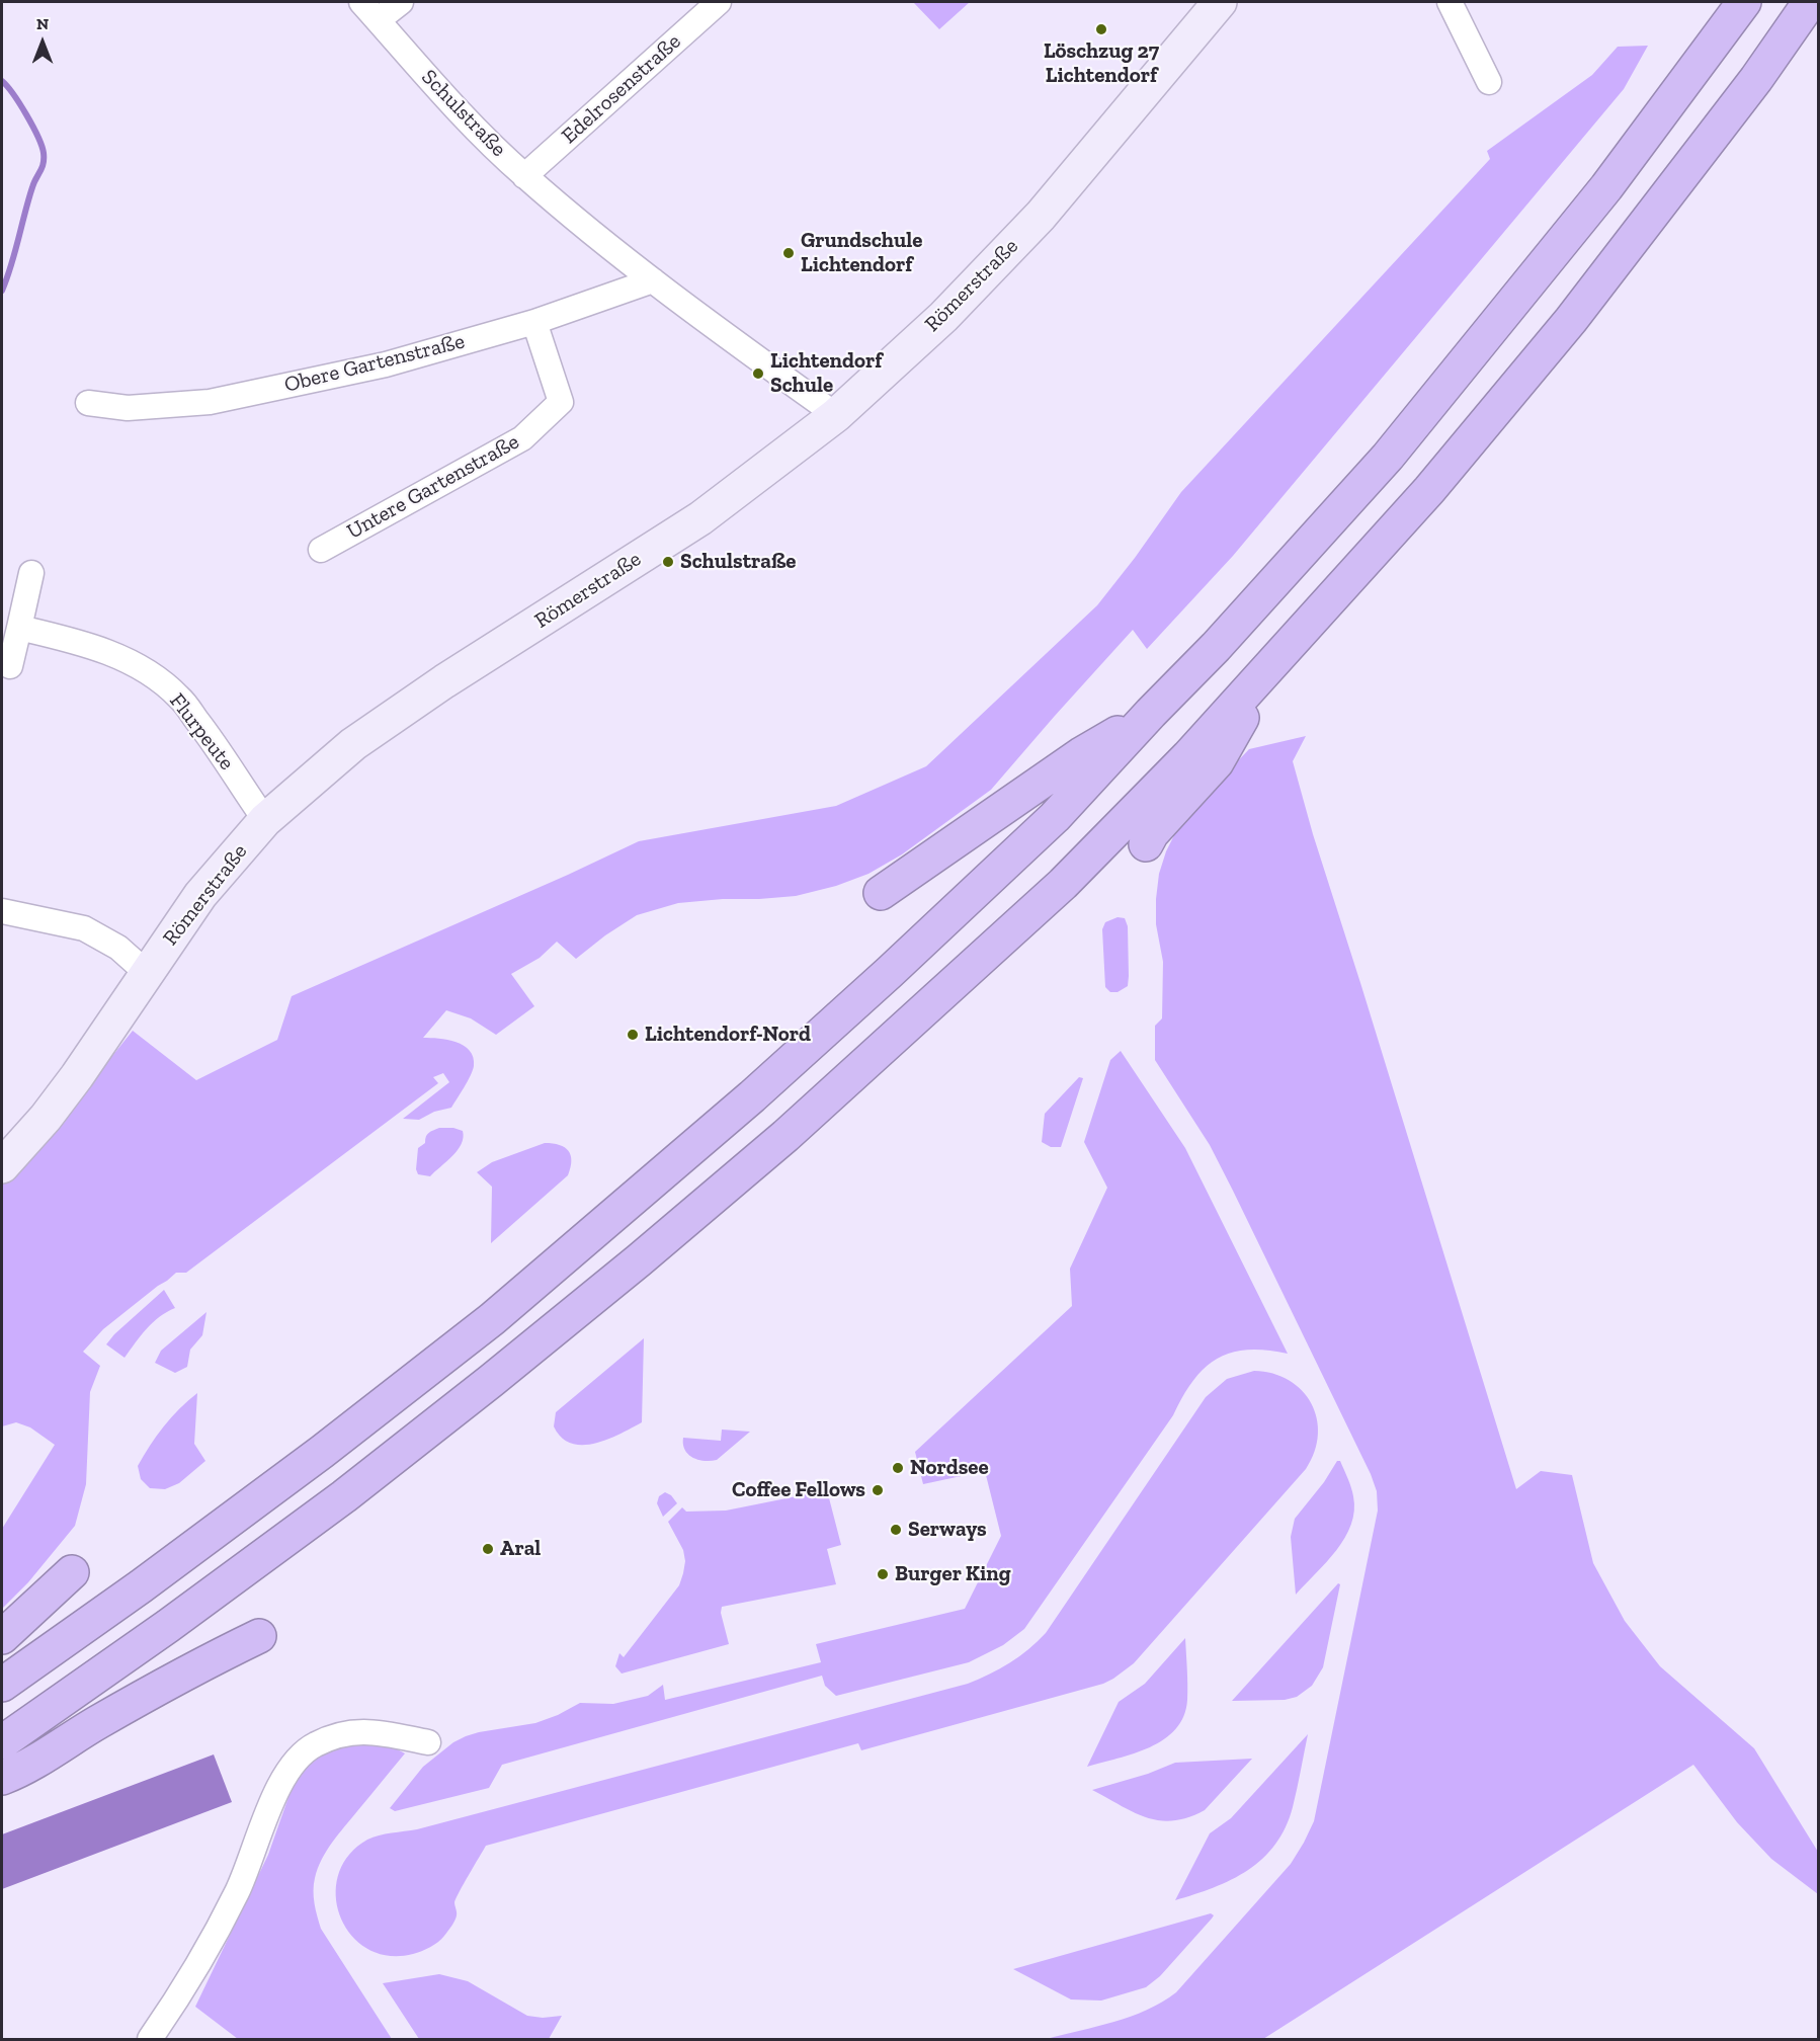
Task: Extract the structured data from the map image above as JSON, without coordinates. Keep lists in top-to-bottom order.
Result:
{
  "streets": {
    "street": [
      "Edelrosenstraße",
      "Schulstraße",
      "Römerstraße",
      "Obere Gartenstraße",
      "Untere Gartenstraße",
      "Flurpeute"
    ]
  },
  "crossings": [
    ["Edelrosenstraße", "Schulstraße"],
    ["Schulstraße", "Römerstraße"],
    ["Schulstraße", "Obere Gartenstraße"],
    ["Römerstraße", "Flurpeute"],
    ["Obere Gartenstraße", "Untere Gartenstraße"]
  ],
  "places": [
    "Löschzug 27 Lichtendorf",
    "Grundschule Lichtendorf",
    "Lichtendorf Schule",
    "Schulstraße",
    "Lichtendorf-Nord",
    "Nordsee",
    "Coffee Fellows",
    "Serways",
    "Aral",
    "Burger King"
  ],
  "north": "top"
}
